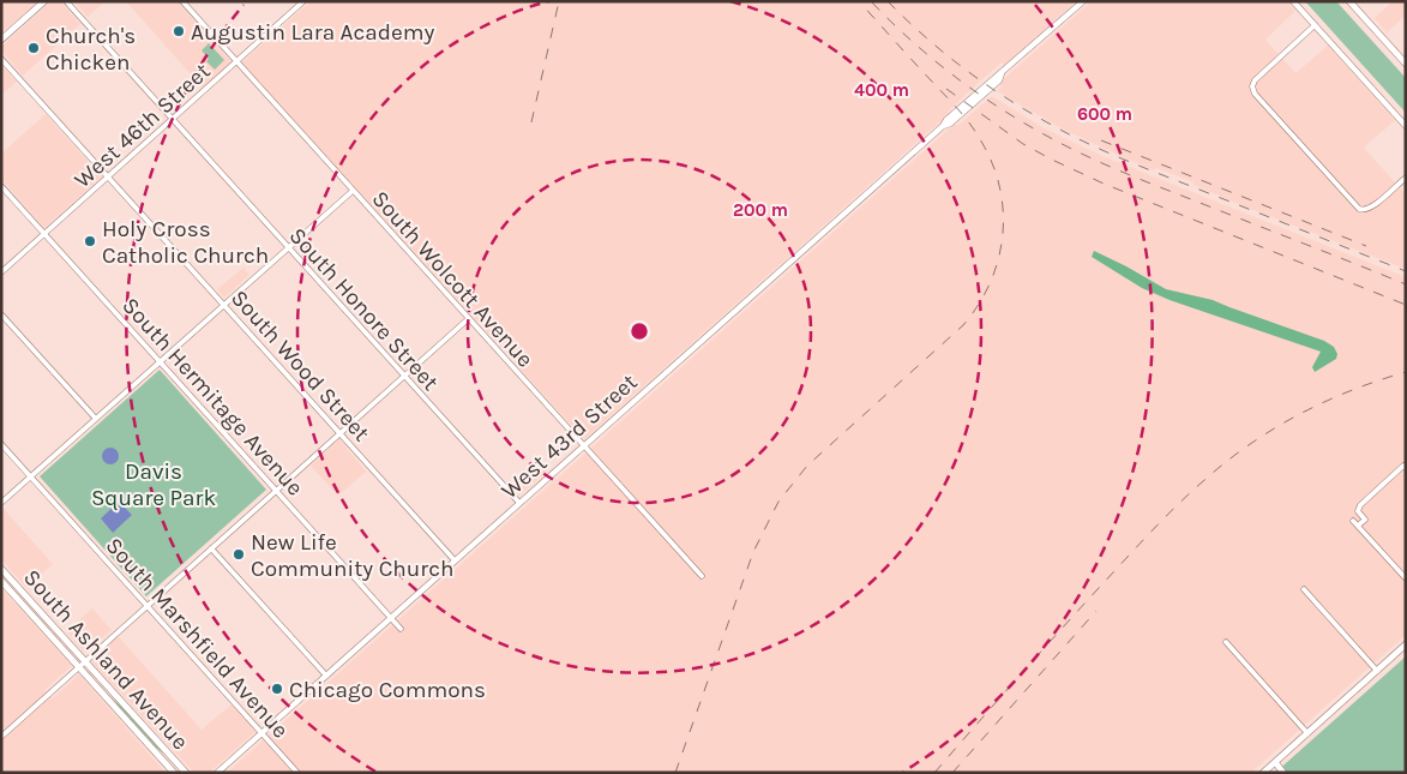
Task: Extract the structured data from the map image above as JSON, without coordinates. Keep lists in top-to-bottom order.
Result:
{
  "streets": {
    "main road": ["South Ashland Avenue"],
    "street": [
      "West 46th Street",
      "South Wolcott Avenue",
      "South Honore Street",
      "South Wood Street",
      "South Hermitage Avenue",
      "West 43rd Street",
      "South Marshfield Avenue"
    ]
  },
  "crossings": [
    ["West 46th Street", "South Wolcott Avenue"],
    ["West 46th Street", "South Honore Street"],
    ["West 46th Street", "South Wood Street"],
    ["West 46th Street", "South Hermitage Avenue"],
    ["South Wolcott Avenue", "West 43rd Street"],
    ["South Honore Street", "West 43rd Street"],
    ["South Wood Street", "West 43rd Street"],
    ["South Hermitage Avenue", "West 43rd Street"],
    ["West 43rd Street", "South Marshfield Avenue"]
  ],
  "parks": ["Davis Square Park"],
  "places": [
    "Augustin Lara Academy",
    "Church's Chicken",
    "Holy Cross Catholic Church",
    "New Life Community Church",
    "Chicago Commons"
  ],
  "rings": ["400 m", "600 m", "200 m"]
}
